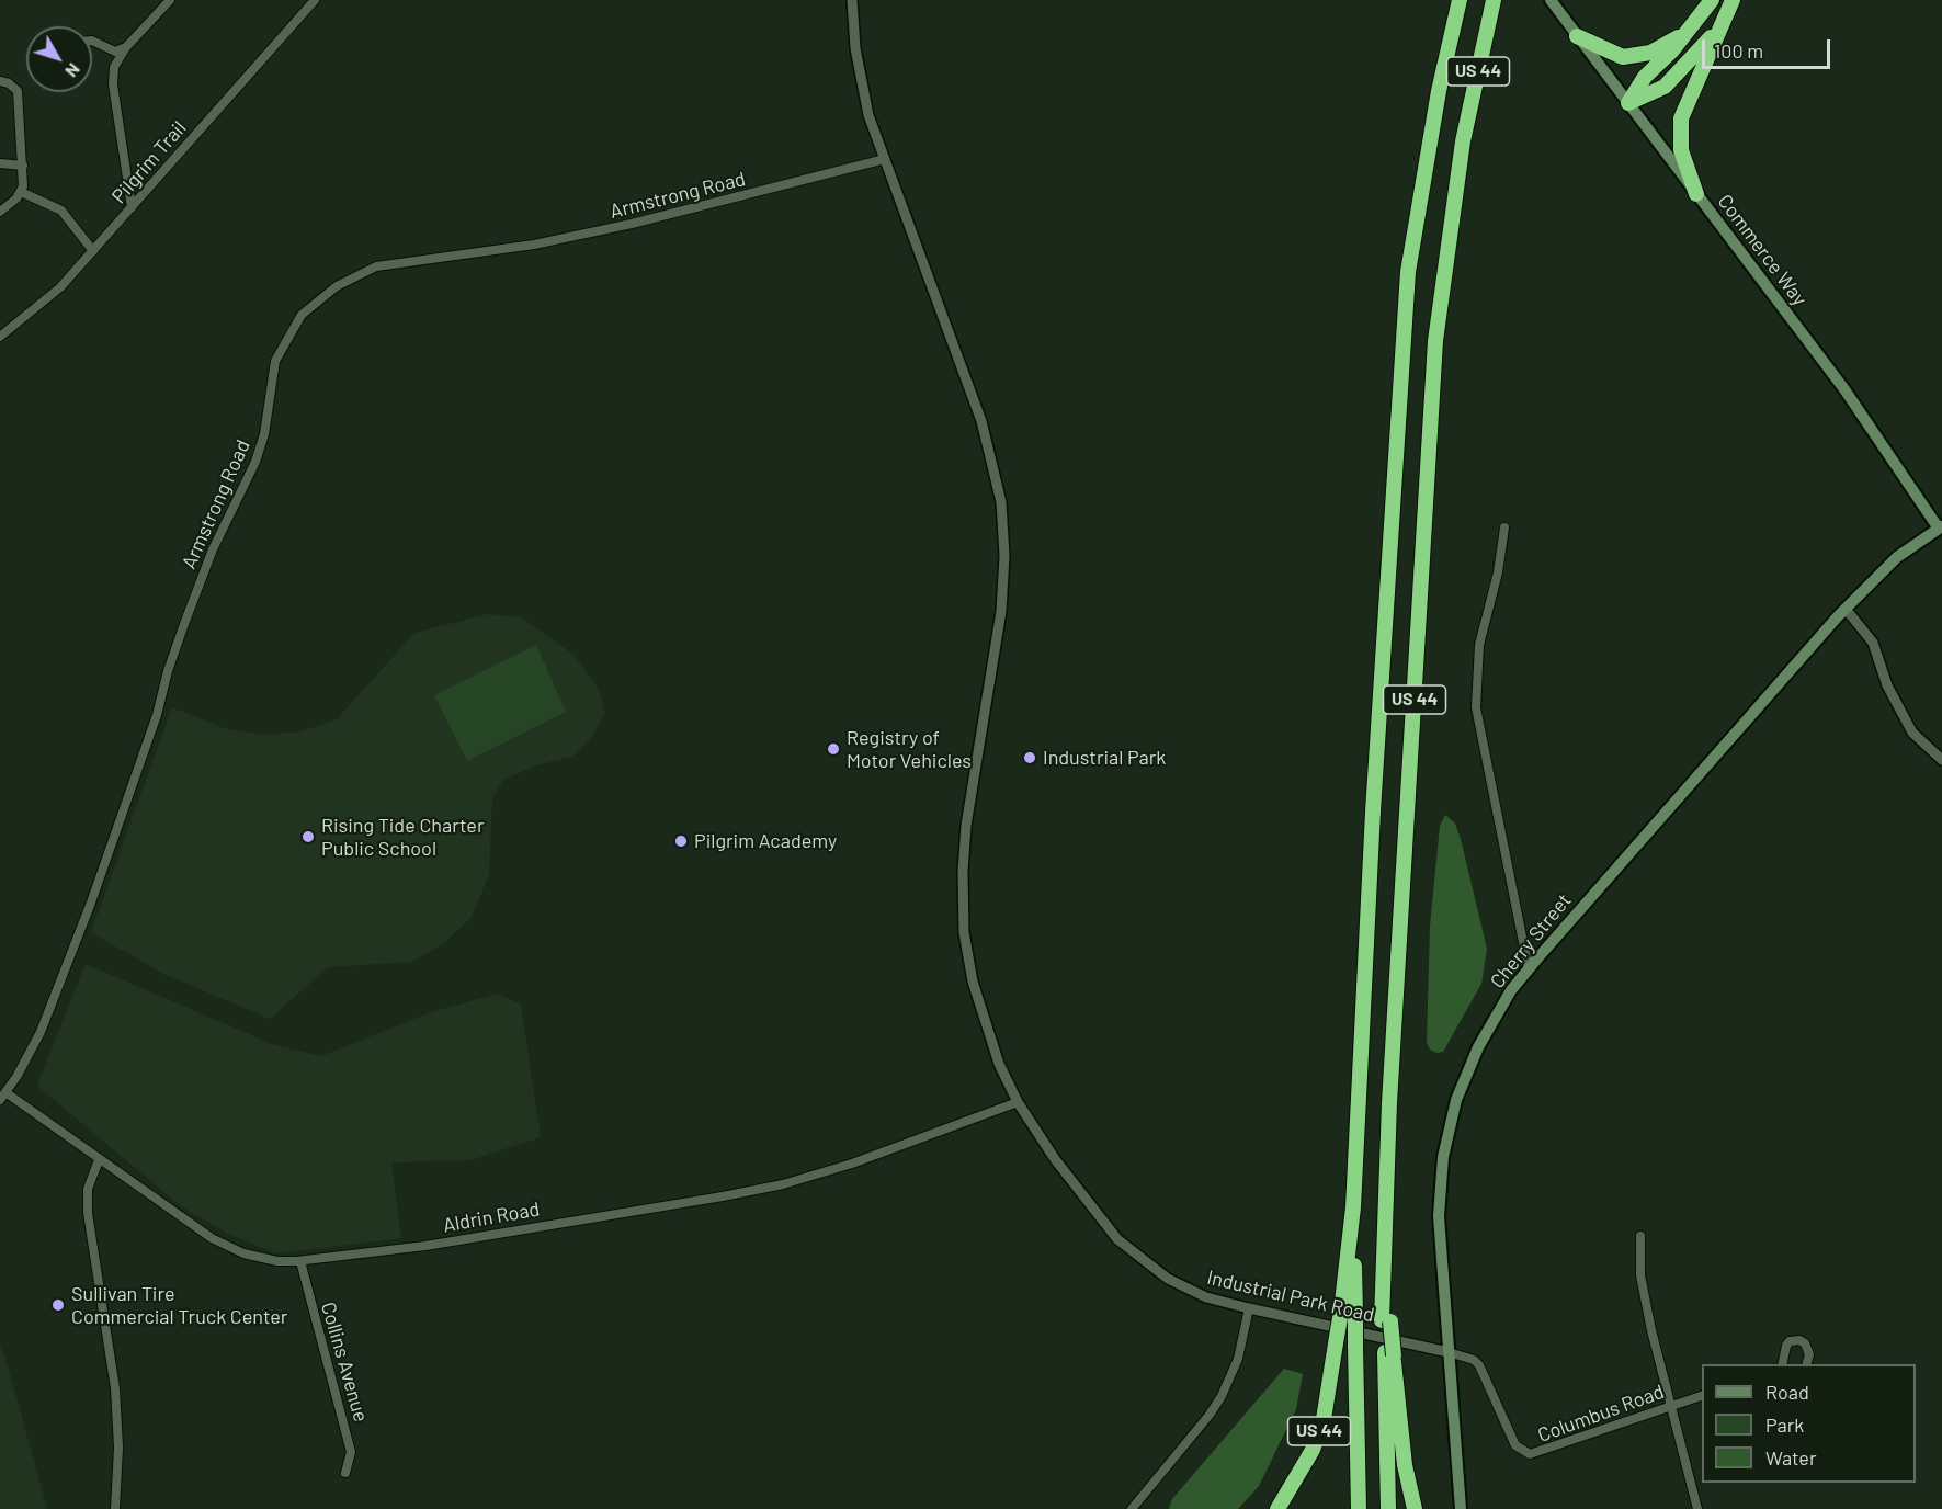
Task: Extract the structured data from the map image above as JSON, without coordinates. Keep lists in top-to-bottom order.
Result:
{
  "streets": {
    "highway": ["US 44"],
    "main road": ["Commerce Way", "Cherry Street"],
    "street": [
      "Pilgrim Trail",
      "Armstrong Road",
      "Aldrin Road",
      "Industrial Park Road",
      "Collins Avenue",
      "Columbus Road"
    ]
  },
  "crossings": [
    ["Armstrong Road", "Aldrin Road"],
    ["Armstrong Road", "Industrial Park Road"],
    ["Commerce Way", "Cherry Street"],
    ["Cherry Street", "Industrial Park Road"],
    ["Cherry Street", "Columbus Road"],
    ["Aldrin Road", "Industrial Park Road"],
    ["Aldrin Road", "Collins Avenue"],
    ["Industrial Park Road", "Columbus Road"]
  ],
  "places": [
    "Registry of Motor Vehicles",
    "Industrial Park",
    "Rising Tide Charter Public School",
    "Pilgrim Academy",
    "Sullivan Tire Commercial Truck Center"
  ],
  "legend": ["Road", "Park", "Water"],
  "scale_bar": "100 m",
  "north": "bottom right"
}
